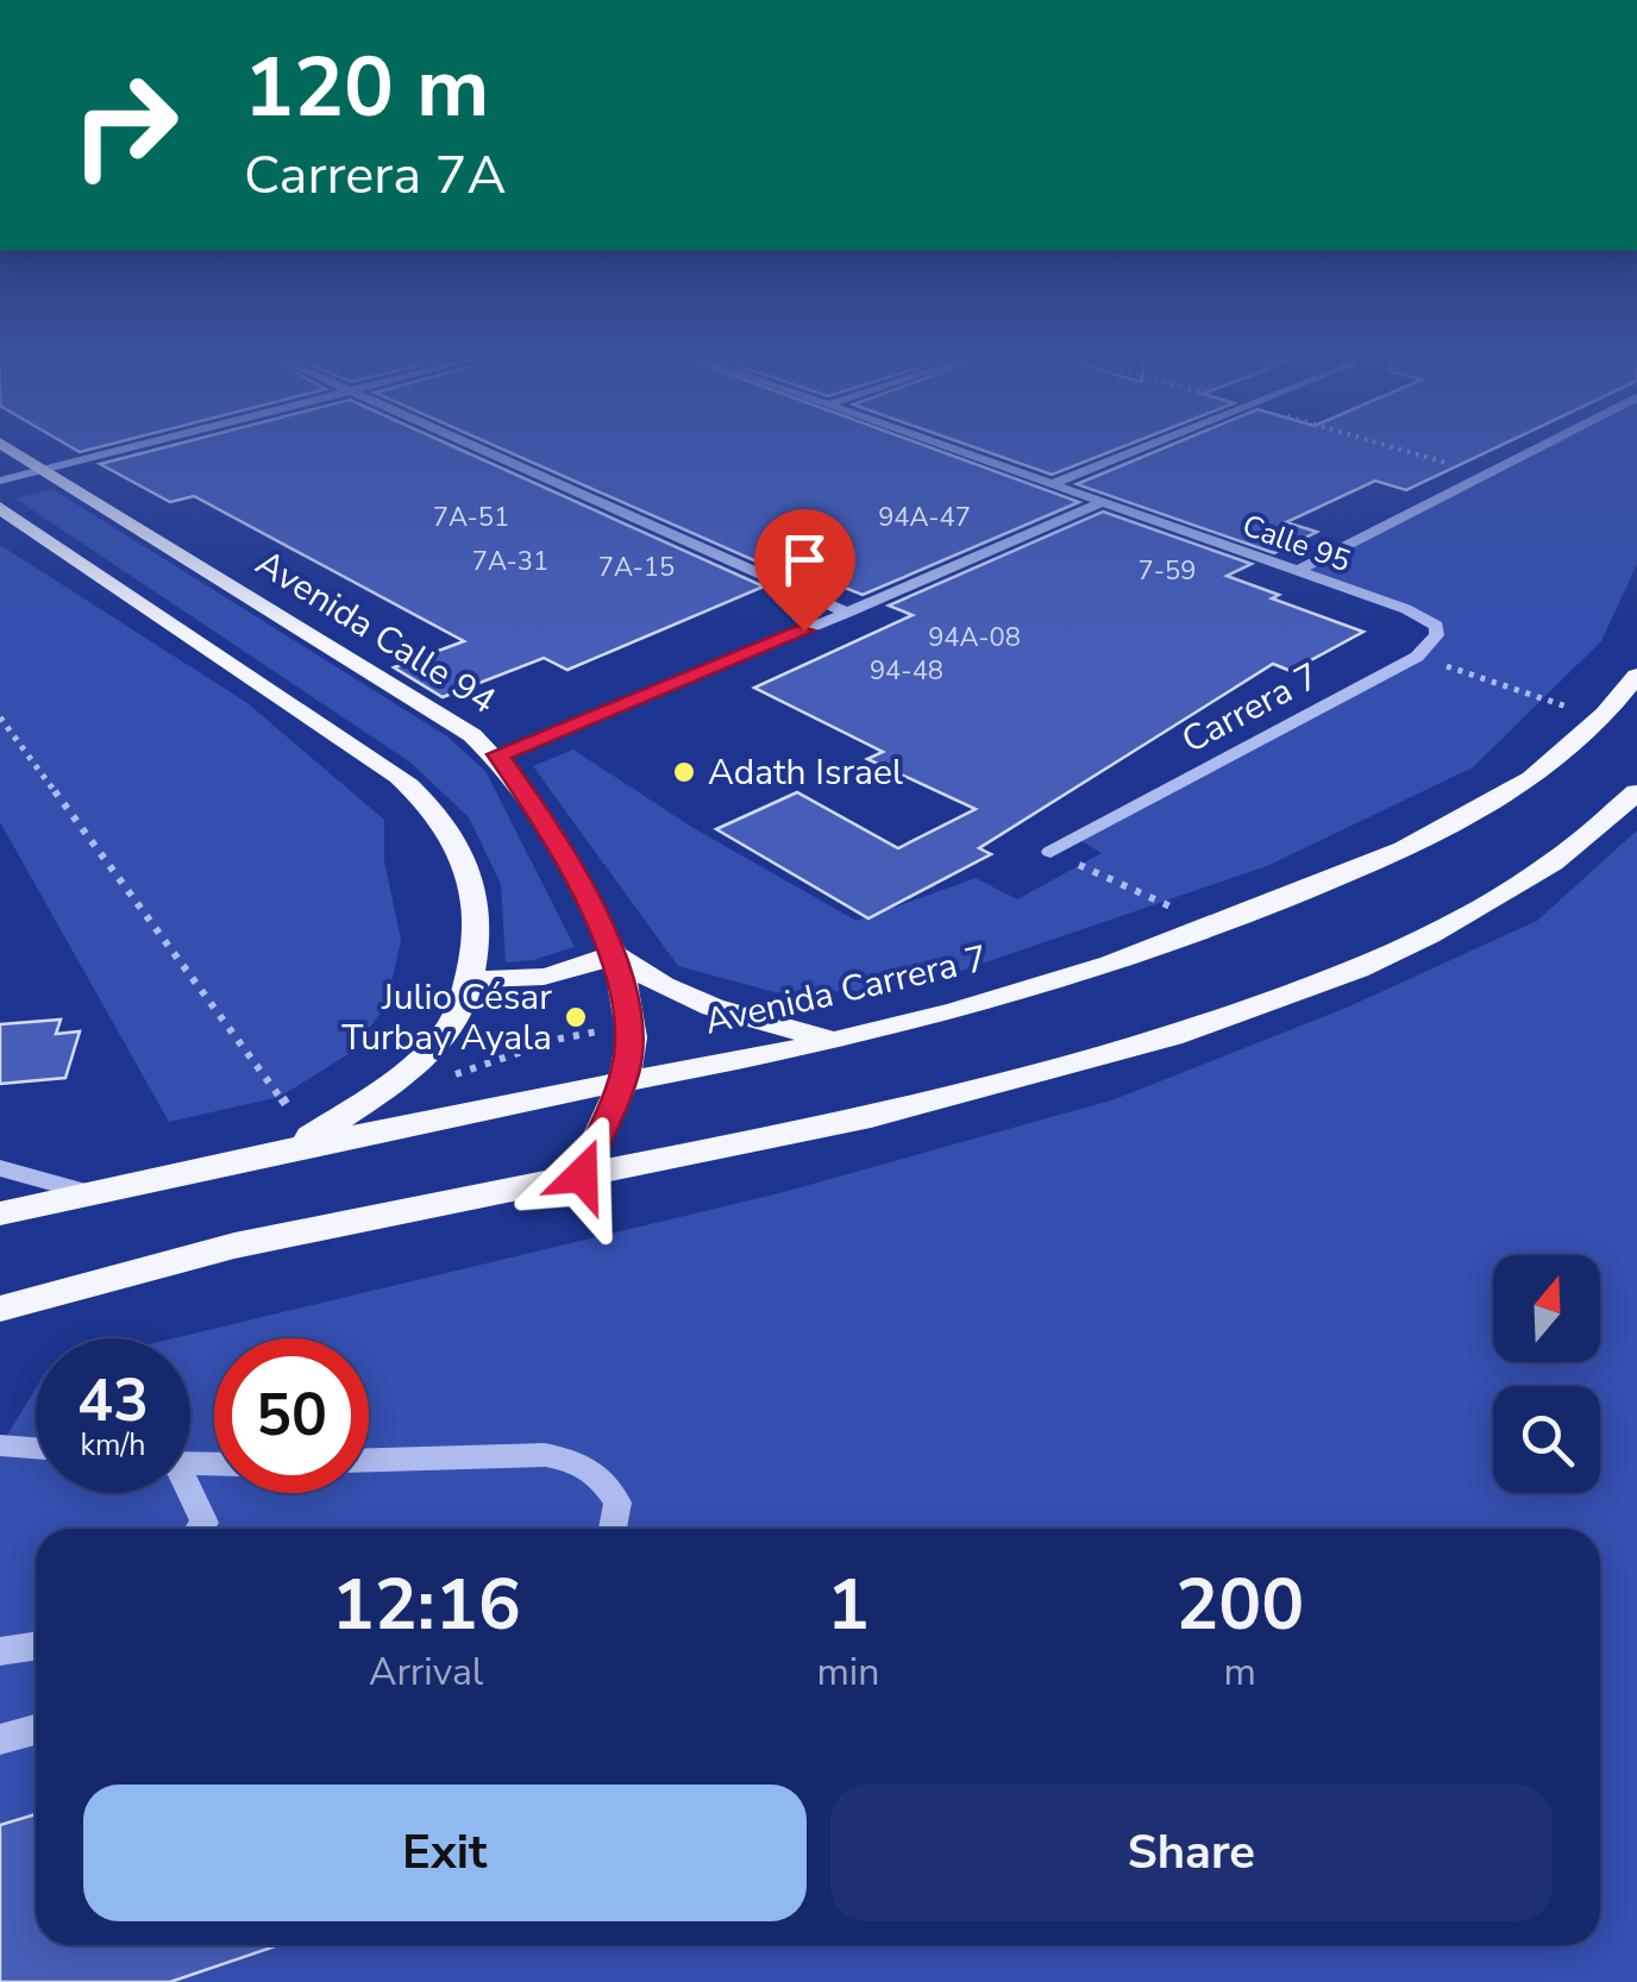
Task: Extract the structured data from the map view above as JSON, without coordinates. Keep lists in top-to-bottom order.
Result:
{
  "streets": {
    "main road": ["Avenida Calle 94", "Avenida Carrera 7"],
    "street": ["Calle 95", "Carrera 7"]
  },
  "crossings": [
    ["Calle 95", "Carrera 7"],
    ["Avenida Calle 94", "Avenida Carrera 7"]
  ],
  "places": ["Adath Israel", "Julio César Turbay Ayala"],
  "house_numbers": [
    "7A-51",
    "94A-47",
    "7A-31",
    "7A-15",
    "7-59",
    "94A-08",
    "94-48"
  ],
  "north": "top",
  "page": {
    "turn": ["120 m", "Carrera 7A"],
    "speed": "43 km/h",
    "limit": "50",
    "eta": [
      "12:16",
      "Arrival",
      "1",
      "min",
      "200",
      "m"
    ],
    "buttons": ["Exit", "Share"]
  }
}
